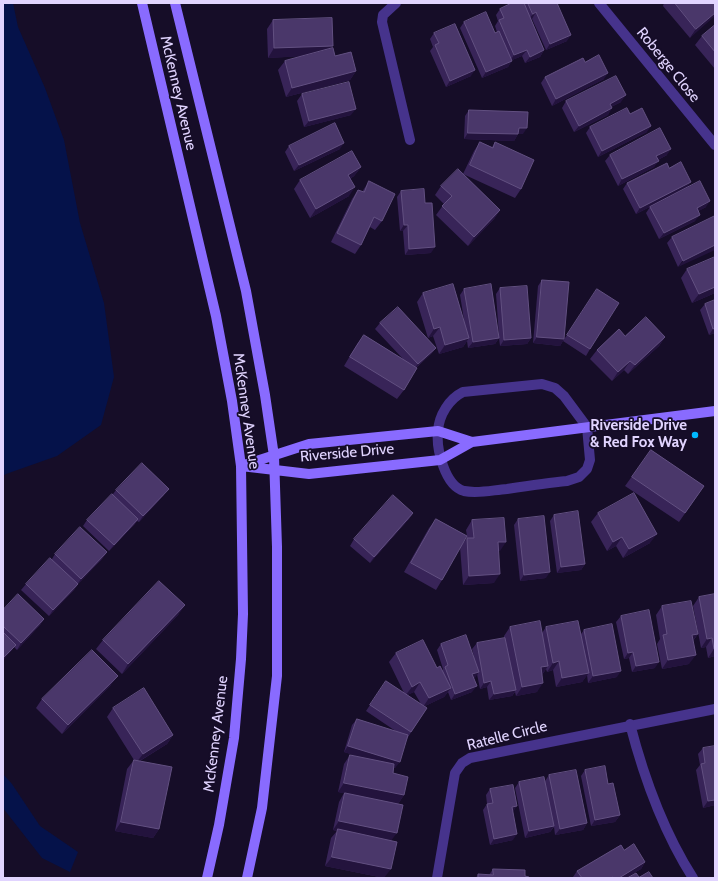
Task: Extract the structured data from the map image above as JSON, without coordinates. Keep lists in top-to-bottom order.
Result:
{
  "streets": {
    "main road": ["McKenney Avenue", "Riverside Drive"],
    "street": ["Roberge Close", "Ratelle Circle"]
  },
  "crossings": [
    ["McKenney Avenue", "Riverside Drive"]
  ],
  "places": ["Riverside Drive & Red Fox Way"]
}
